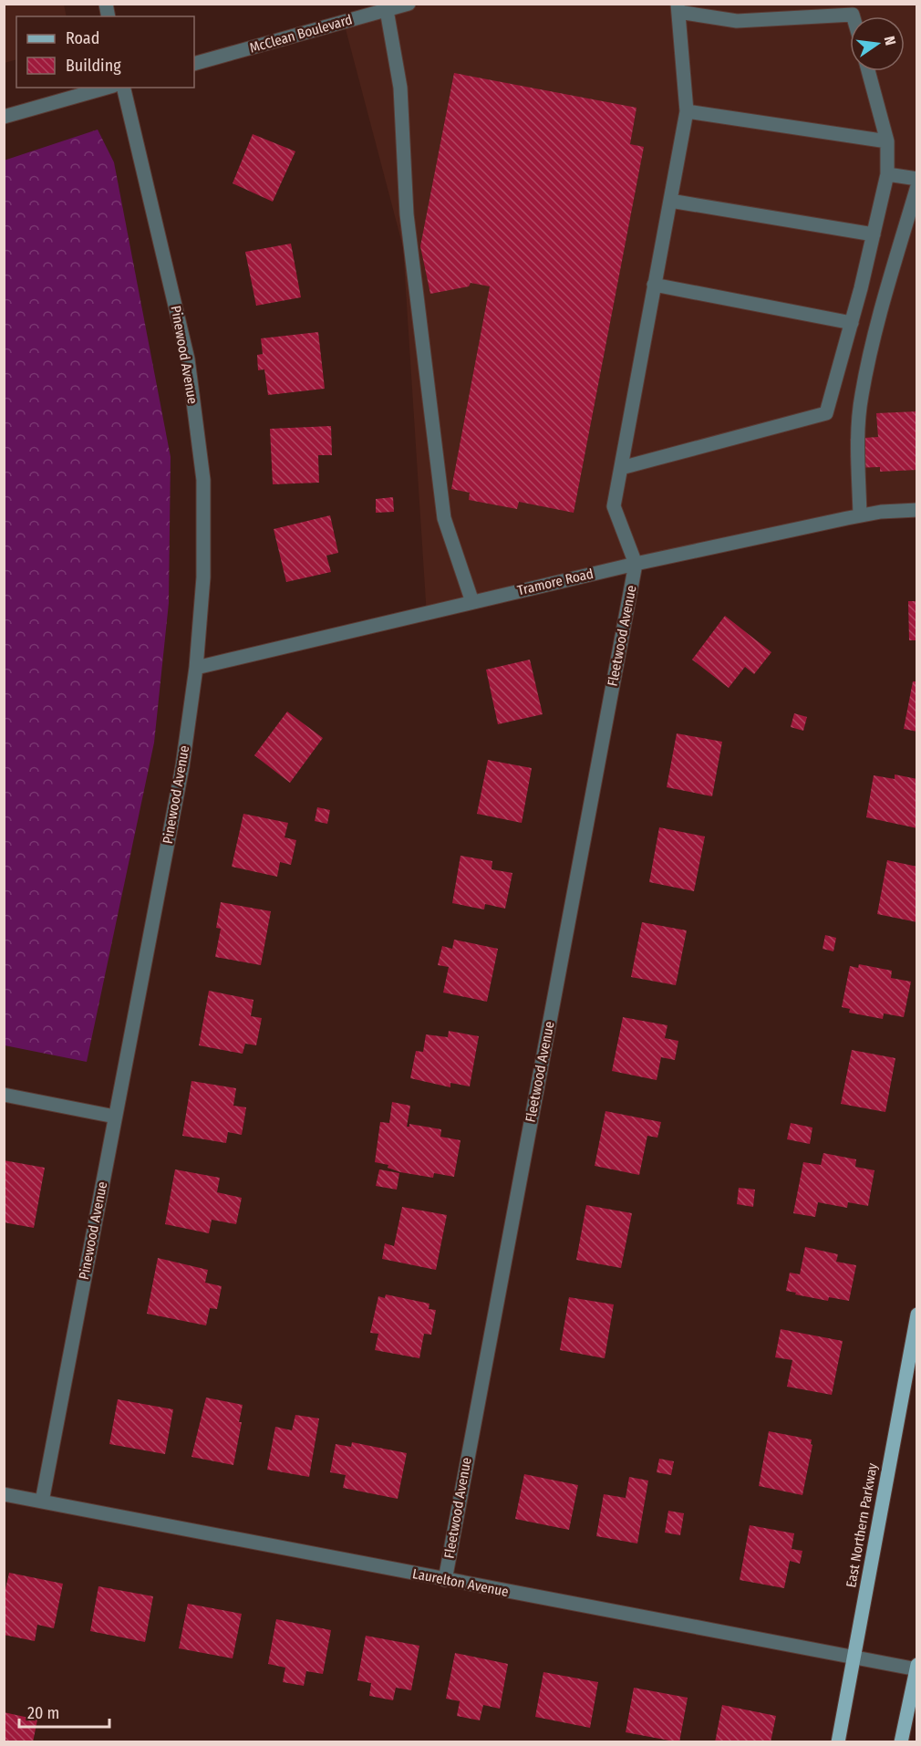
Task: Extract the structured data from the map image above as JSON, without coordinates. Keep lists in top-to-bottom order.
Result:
{
  "streets": {
    "main road": ["East Northern Parkway"],
    "street": [
      "McClean Boulevard",
      "Pinewood Avenue",
      "Tramore Road",
      "Fleetwood Avenue",
      "Laurelton Avenue"
    ]
  },
  "crossings": [
    ["Pinewood Avenue", "Tramore Road"],
    ["Pinewood Avenue", "Laurelton Avenue"],
    ["Tramore Road", "Fleetwood Avenue"],
    ["Fleetwood Avenue", "Laurelton Avenue"],
    ["East Northern Parkway", "Laurelton Avenue"]
  ],
  "legend": ["Road", "Building"],
  "scale_bar": "20 m",
  "north": "right"
}
